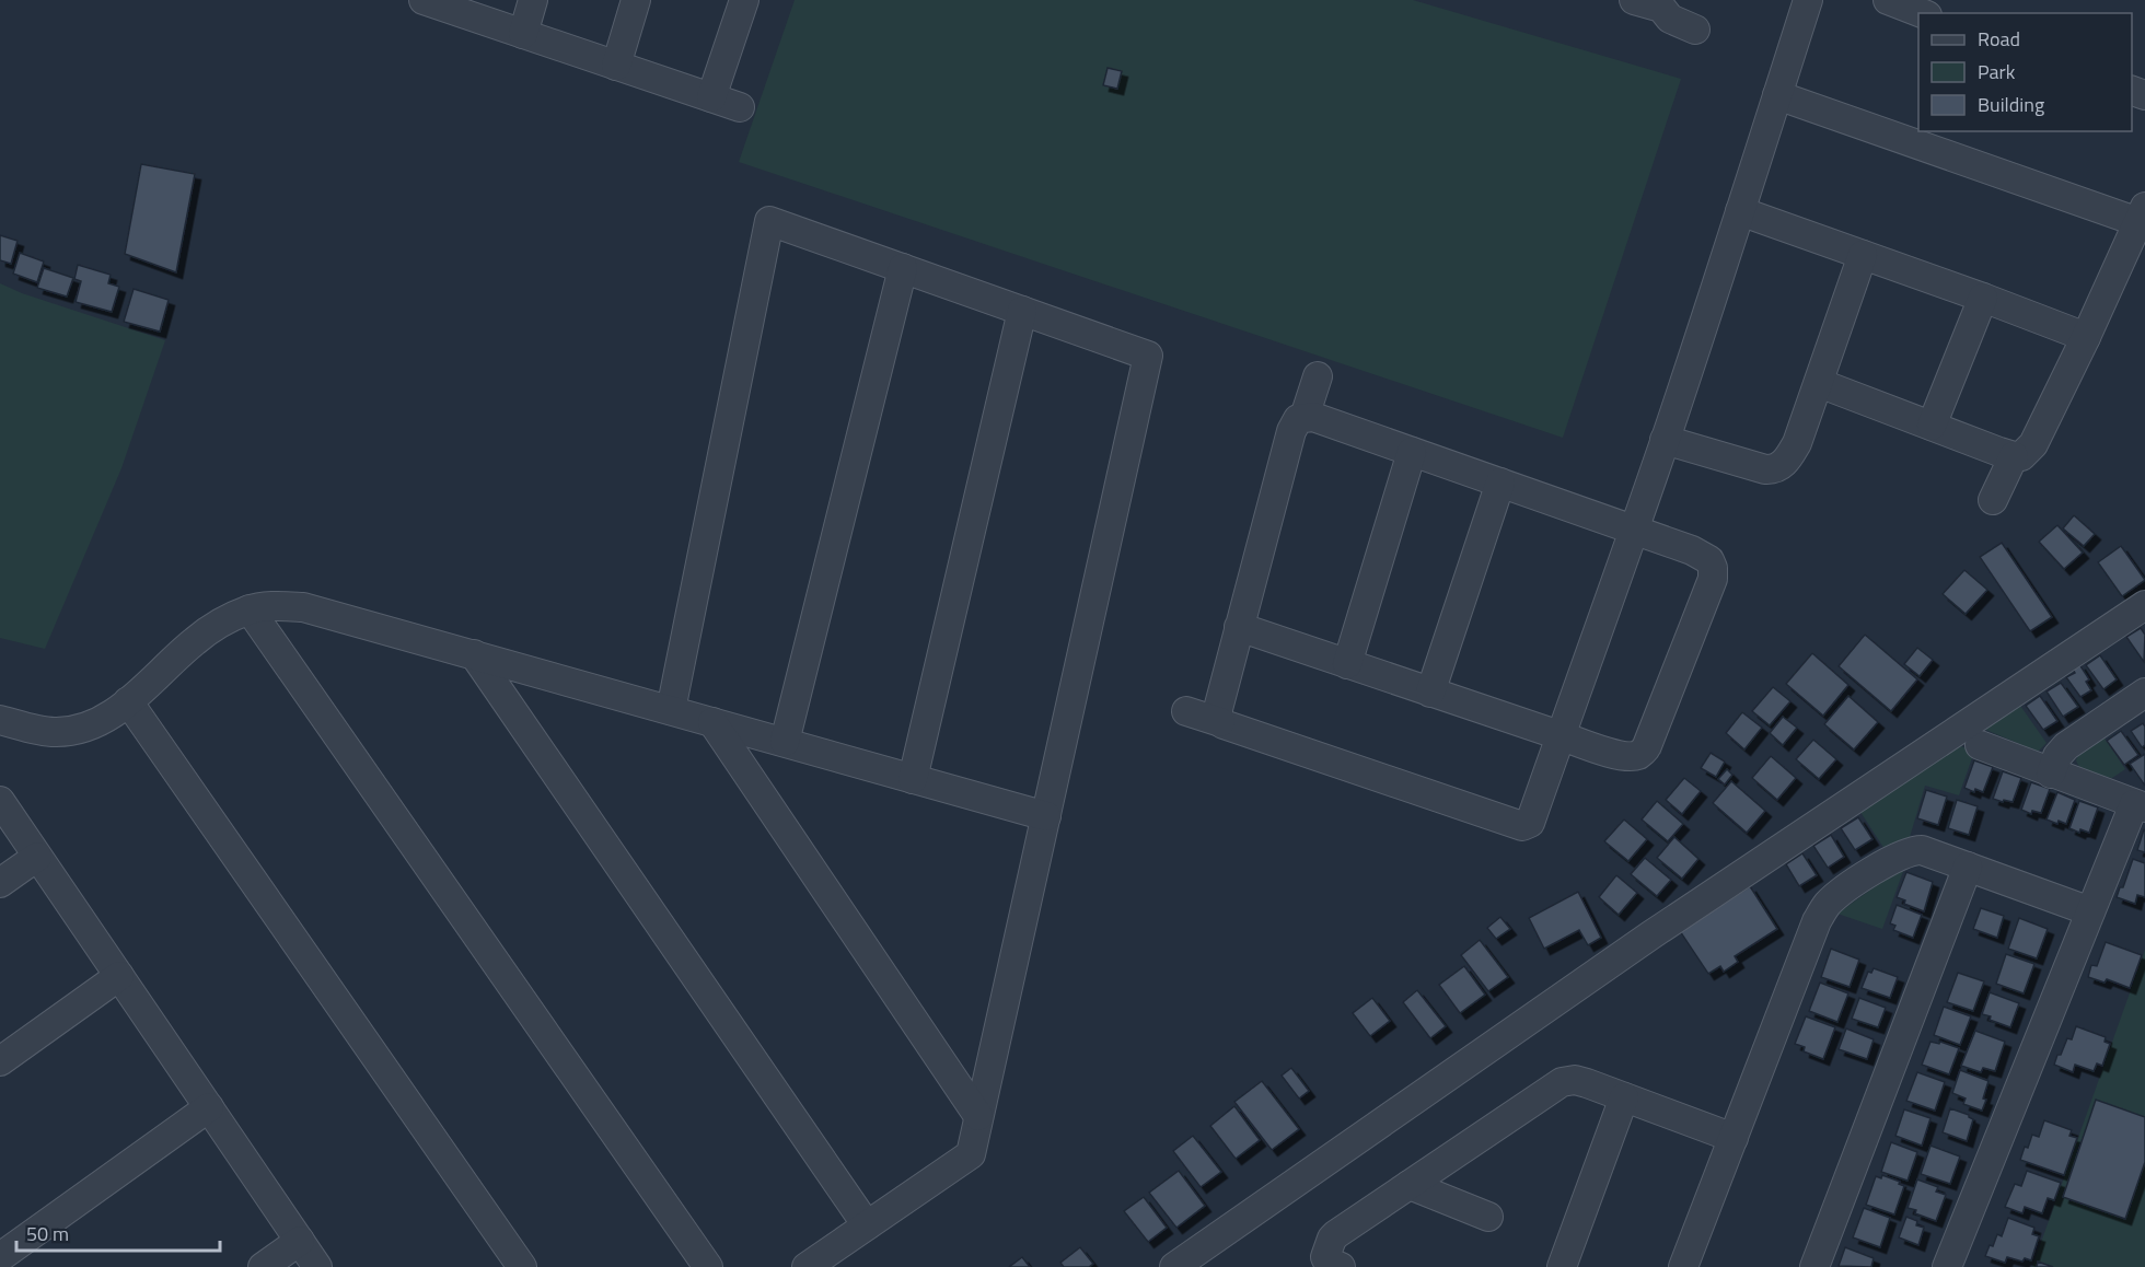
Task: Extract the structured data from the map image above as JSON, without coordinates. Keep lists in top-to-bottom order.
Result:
{
  "legend": ["Road", "Park", "Building"],
  "scale_bar": "50 m"
}
